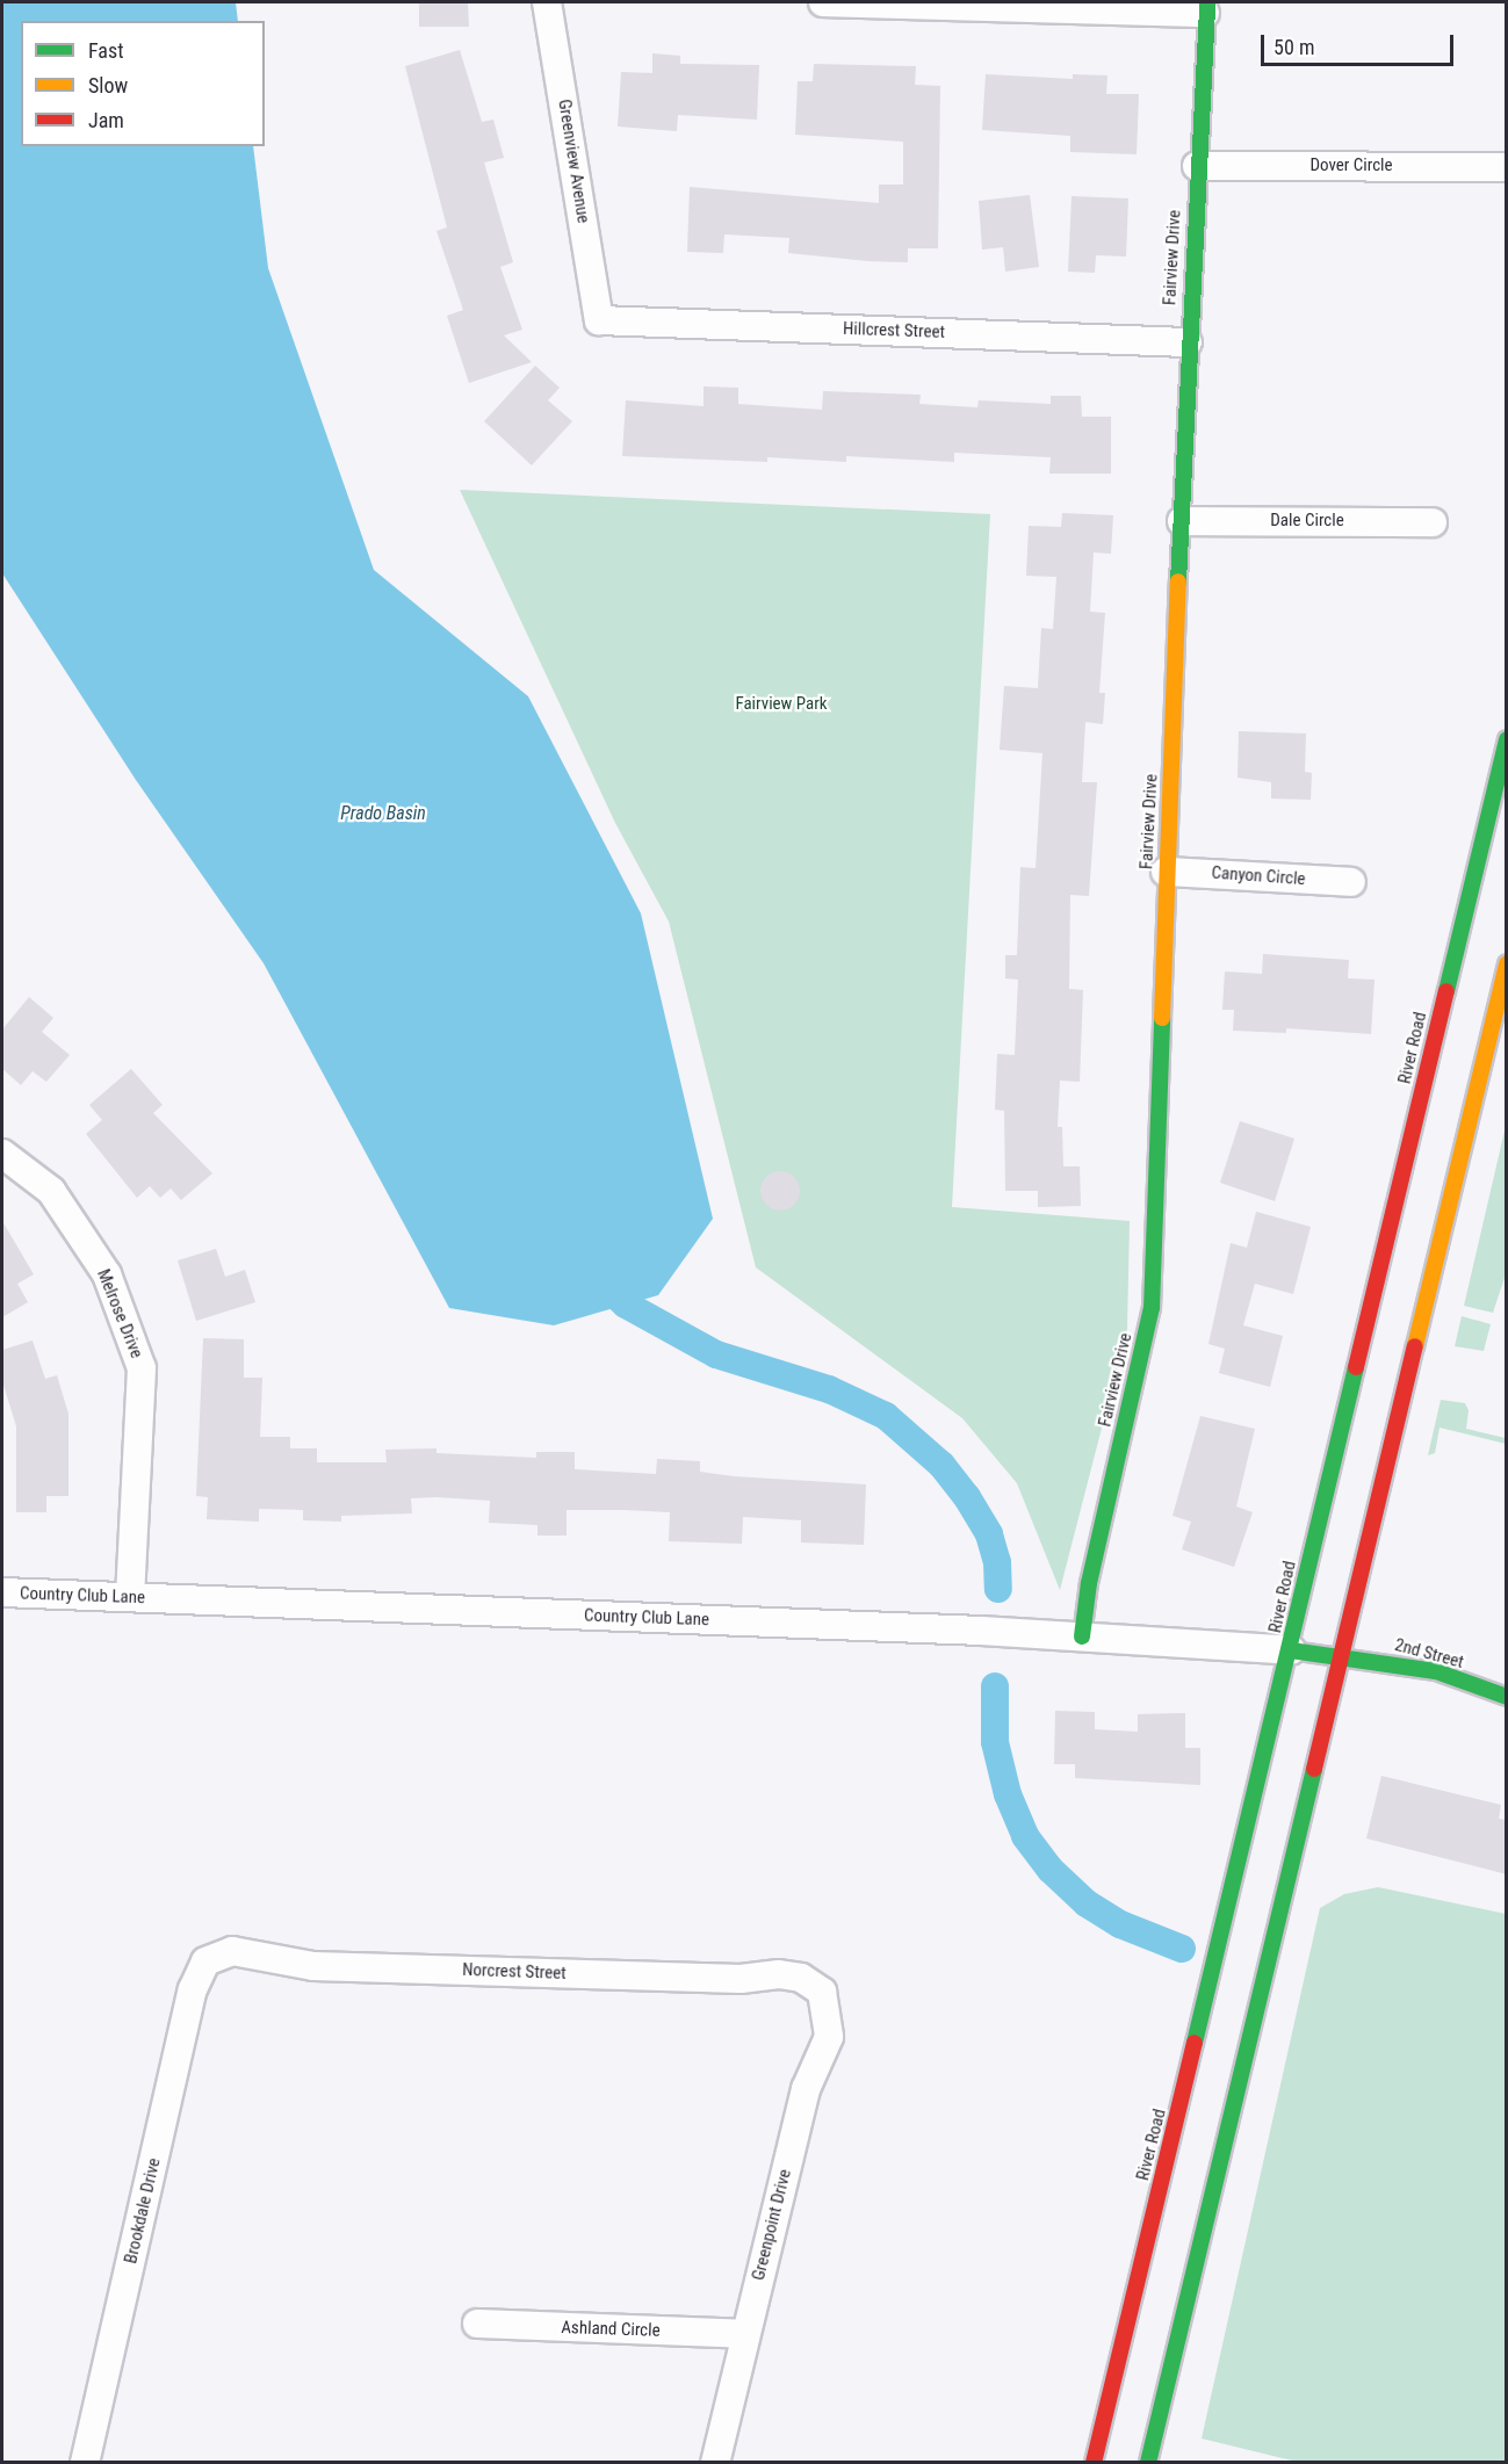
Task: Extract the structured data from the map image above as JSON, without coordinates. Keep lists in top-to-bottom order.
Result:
{
  "streets": {
    "main road": ["Fairview Drive", "River Road", "2nd Street"],
    "street": [
      "Greenview Avenue",
      "Dover Circle",
      "Hillcrest Street",
      "Dale Circle",
      "Canyon Circle",
      "Melrose Drive",
      "Country Club Lane",
      "Norcrest Street",
      "Brookdale Drive",
      "Greenpoint Drive",
      "Ashland Circle"
    ]
  },
  "crossings": [
    ["Greenview Avenue", "Hillcrest Street"],
    ["Dover Circle", "Fairview Drive"],
    ["Fairview Drive", "Hillcrest Street"],
    ["Fairview Drive", "Dale Circle"],
    ["Fairview Drive", "Canyon Circle"],
    ["Fairview Drive", "Country Club Lane"],
    ["River Road", "Country Club Lane"],
    ["River Road", "2nd Street"],
    ["Melrose Drive", "Country Club Lane"],
    ["Country Club Lane", "2nd Street"],
    ["Norcrest Street", "Brookdale Drive"],
    ["Norcrest Street", "Greenpoint Drive"],
    ["Greenpoint Drive", "Ashland Circle"]
  ],
  "water": ["Prado Basin"],
  "parks": ["Fairview Park"],
  "legend": ["Fast", "Slow", "Jam"],
  "scale_bar": "50 m"
}
